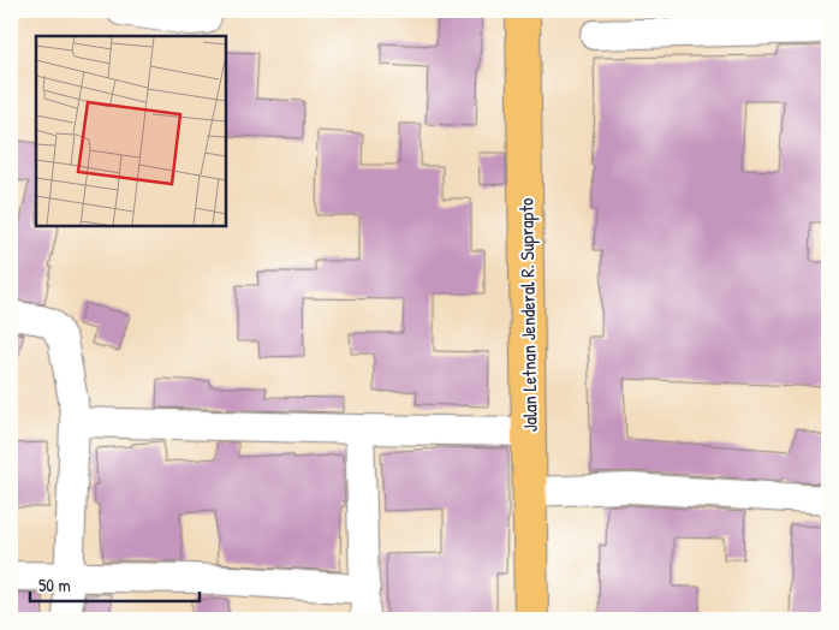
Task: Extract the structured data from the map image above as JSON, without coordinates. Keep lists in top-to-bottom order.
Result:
{
  "streets": {
    "main road": ["Jalan Letnan Jenderal R. Suprapto"]
  },
  "scale_bar": "50 m"
}
